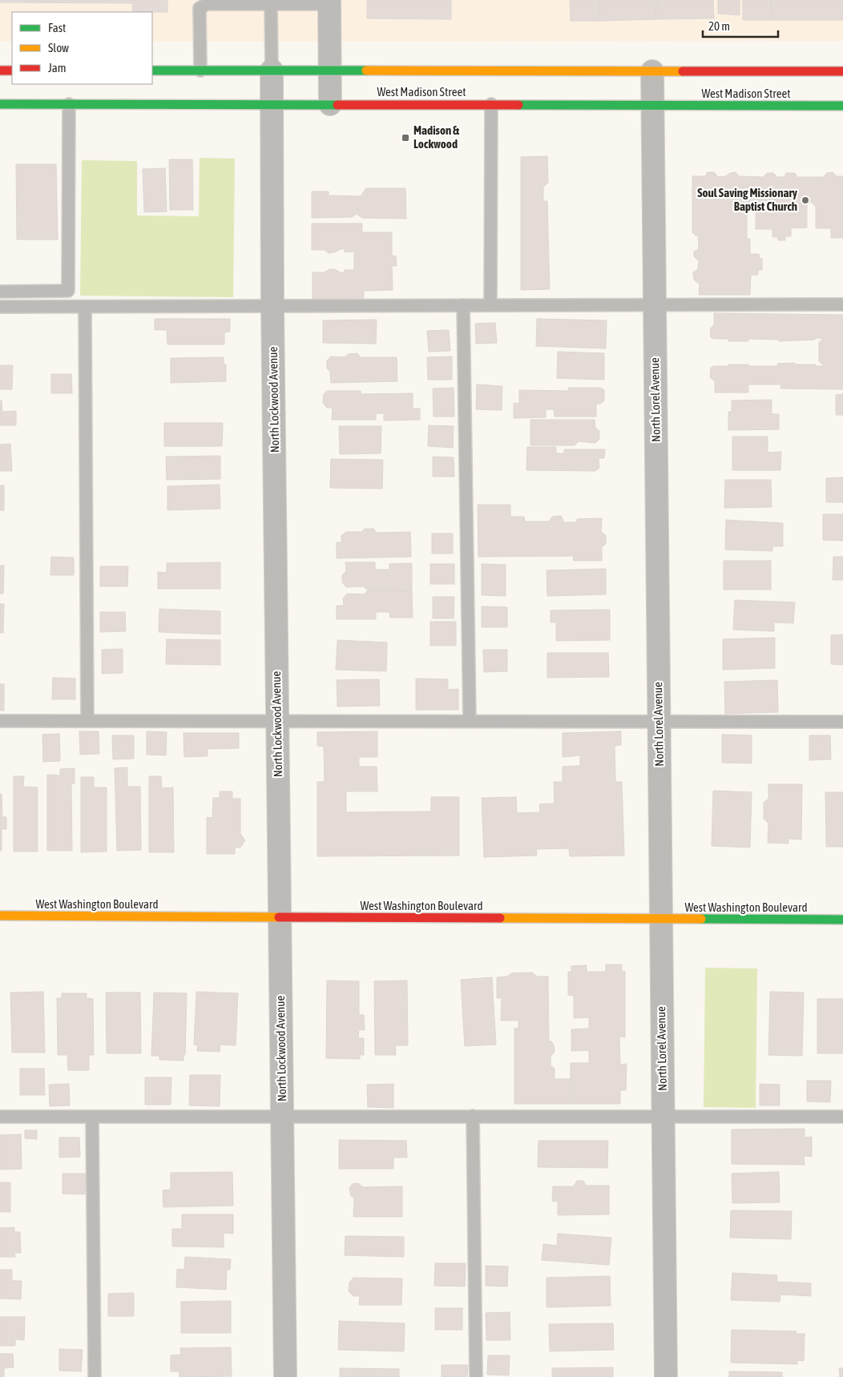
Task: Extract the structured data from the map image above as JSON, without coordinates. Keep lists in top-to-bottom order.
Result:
{
  "streets": {
    "main road": ["West Madison Street", "West Washington Boulevard"],
    "street": ["North Lockwood Avenue", "North Lorel Avenue"]
  },
  "crossings": [
    ["West Madison Street", "North Lockwood Avenue"],
    ["West Madison Street", "North Lorel Avenue"],
    ["North Lockwood Avenue", "West Washington Boulevard"],
    ["North Lorel Avenue", "West Washington Boulevard"]
  ],
  "places": {
    "transit": ["Madison & Lockwood"],
    "other": ["Soul Saving Missionary Baptist Church"]
  },
  "legend": ["Fast", "Slow", "Jam"],
  "scale_bar": "20 m"
}
